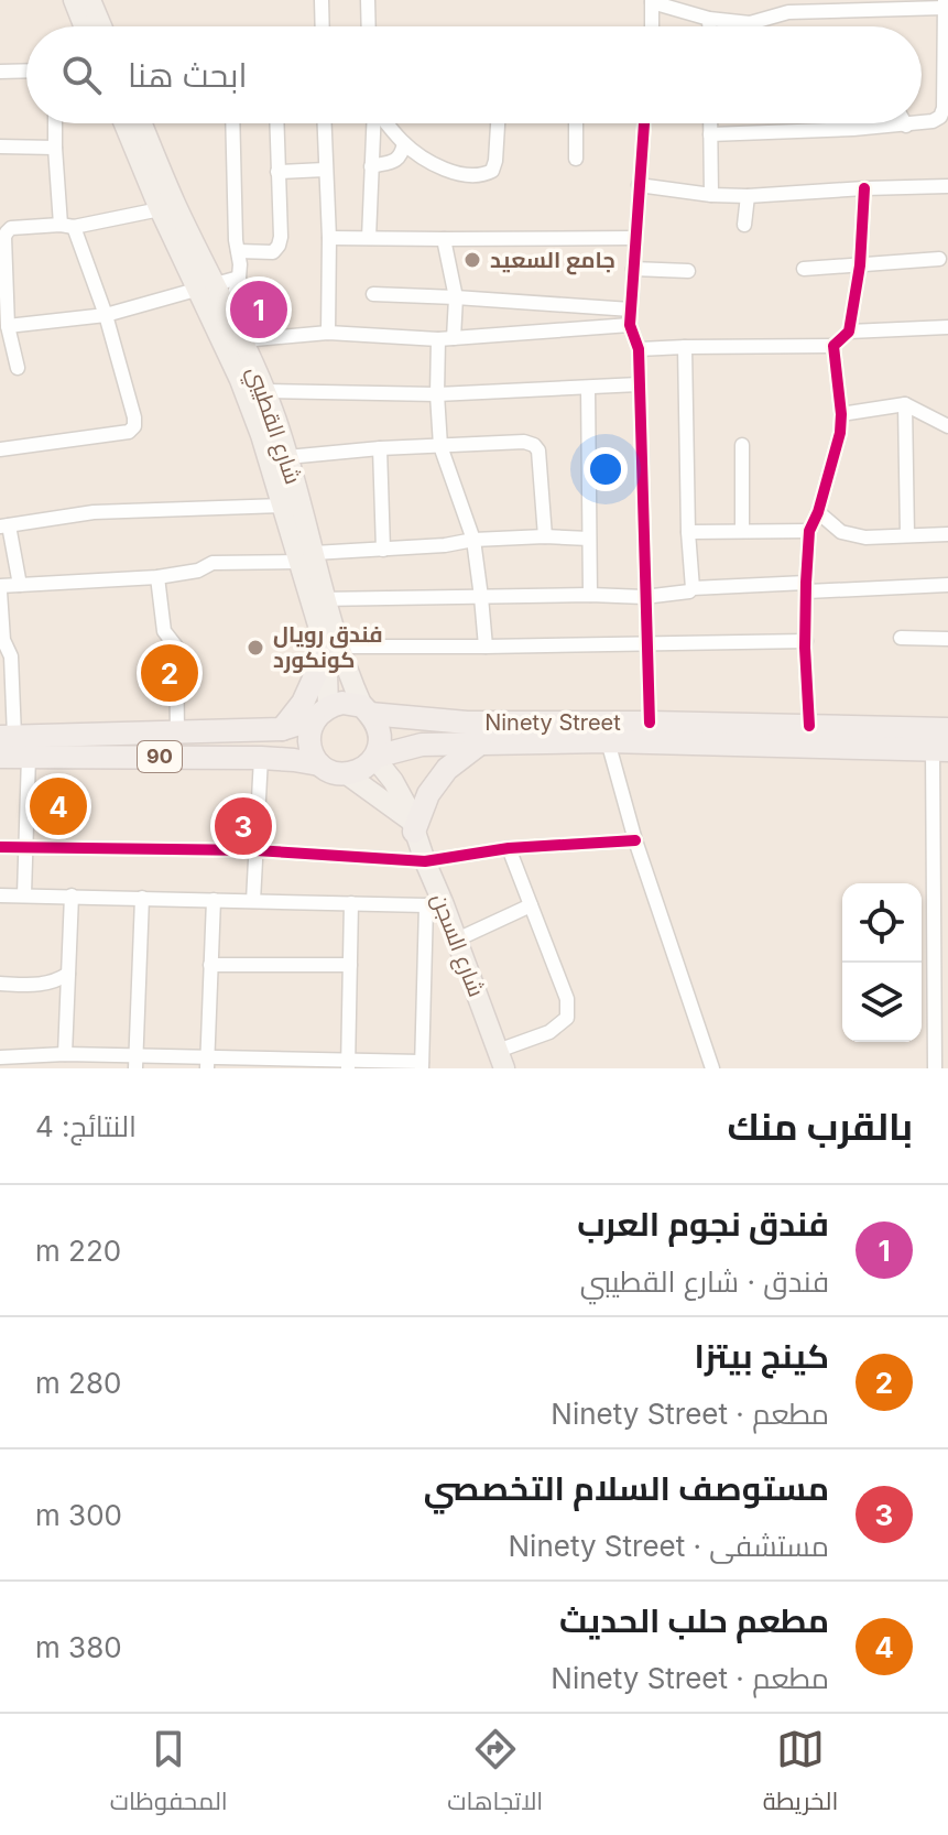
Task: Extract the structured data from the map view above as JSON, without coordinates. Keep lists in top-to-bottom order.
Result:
{
  "streets": {
    "highway": ["Ninety Street", "90"],
    "main road": ["شارع القطيبي", "شارع السجن"]
  },
  "crossings": [
    ["شارع القطيبي", "Ninety Street"],
    ["شارع القطيبي", "90"],
    ["شارع القطيبي", "شارع السجن"],
    ["Ninety Street", "90"],
    ["Ninety Street", "شارع السجن"],
    ["90", "شارع السجن"]
  ],
  "places": ["جامع السعيد", "فندق رويال كونكورد"],
  "page": {
    "search": "ابحث هنا",
    "pins": [
      "1",
      "2",
      "4",
      "3"
    ],
    "heading": ["بالقرب منك", "النتائج: 4"],
    "list": [
      {
        "mark": "1",
        "name": "فندق نجوم العرب",
        "note": "فندق · شارع القطيبي",
        "value": "220 m"
      },
      {
        "mark": "2",
        "name": "كينج بيتزا",
        "note": "مطعم · Ninety Street",
        "value": "280 m"
      },
      {
        "mark": "3",
        "name": "مستوصف السلام التخصصي",
        "note": "مستشفى · Ninety Street",
        "value": "300 m"
      },
      {
        "mark": "4",
        "name": "مطعم حلب الحديث",
        "note": "مطعم · Ninety Street",
        "value": "380 m"
      }
    ],
    "nav": ["الخريطة", "الاتجاهات", "المحفوظات"]
  }
}
